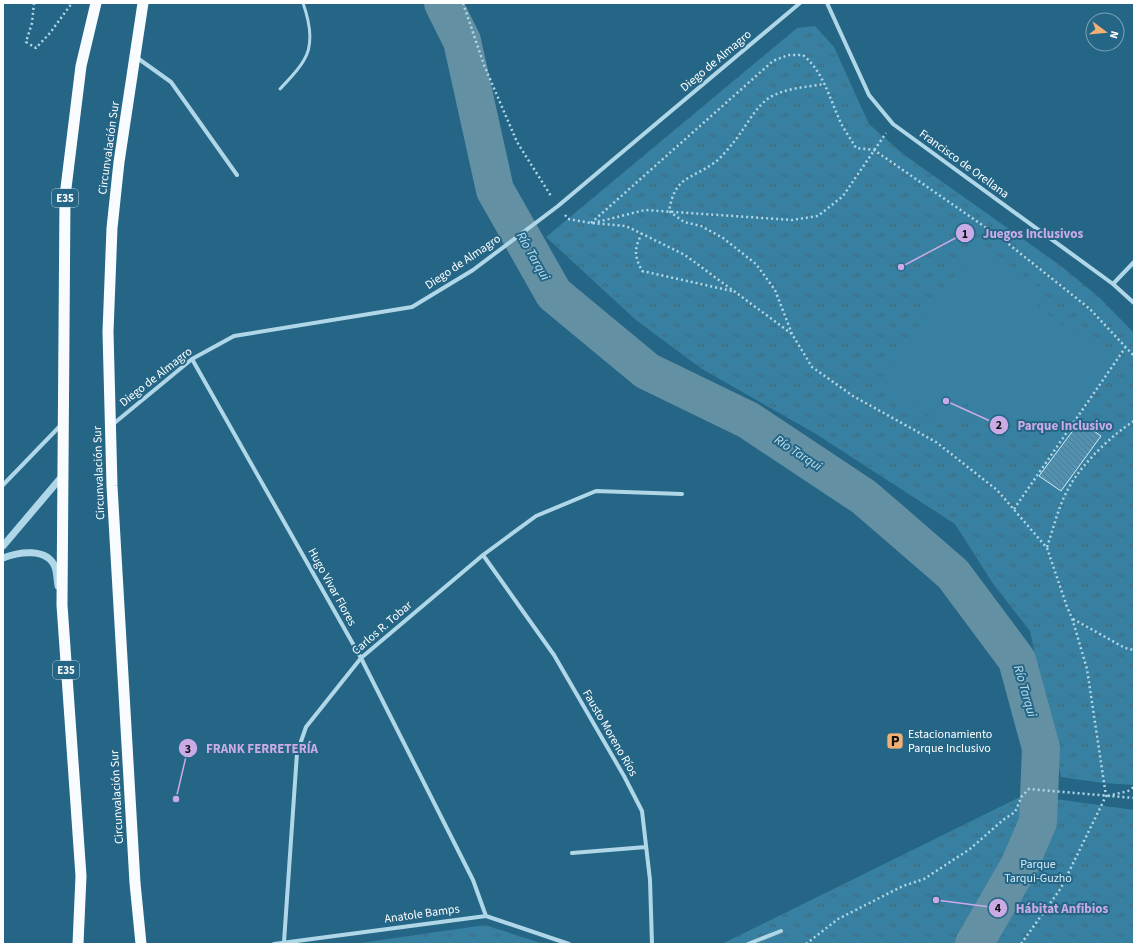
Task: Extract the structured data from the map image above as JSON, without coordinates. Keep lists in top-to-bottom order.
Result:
{
  "streets": {
    "highway": ["Circunvalación Sur", "E35"],
    "street": [
      "Diego de Almagro",
      "Francisco de Orellana",
      "Hugo Vivar Flores",
      "Carlos R. Tobar",
      "Fausto Moreno Ríos",
      "Anatole Bamps"
    ]
  },
  "crossings": [
    ["Diego de Almagro", "Circunvalación Sur"],
    ["Diego de Almagro", "Hugo Vivar Flores"],
    ["Hugo Vivar Flores", "Carlos R. Tobar"],
    ["Hugo Vivar Flores", "Anatole Bamps"],
    ["Carlos R. Tobar", "Fausto Moreno Ríos"],
    ["Carlos R. Tobar", "Anatole Bamps"]
  ],
  "water": ["Río Tarqui"],
  "parks": ["Parque Tarqui-Guzho"],
  "places": {
    "other": [
      "Juegos Inclusivos",
      "Parque Inclusivo",
      "FRANK FERRETERÍA",
      "Hábitat Anfibios"
    ],
    "parking": ["Estacionamiento Parque Inclusivo"]
  },
  "north": "right"
}
